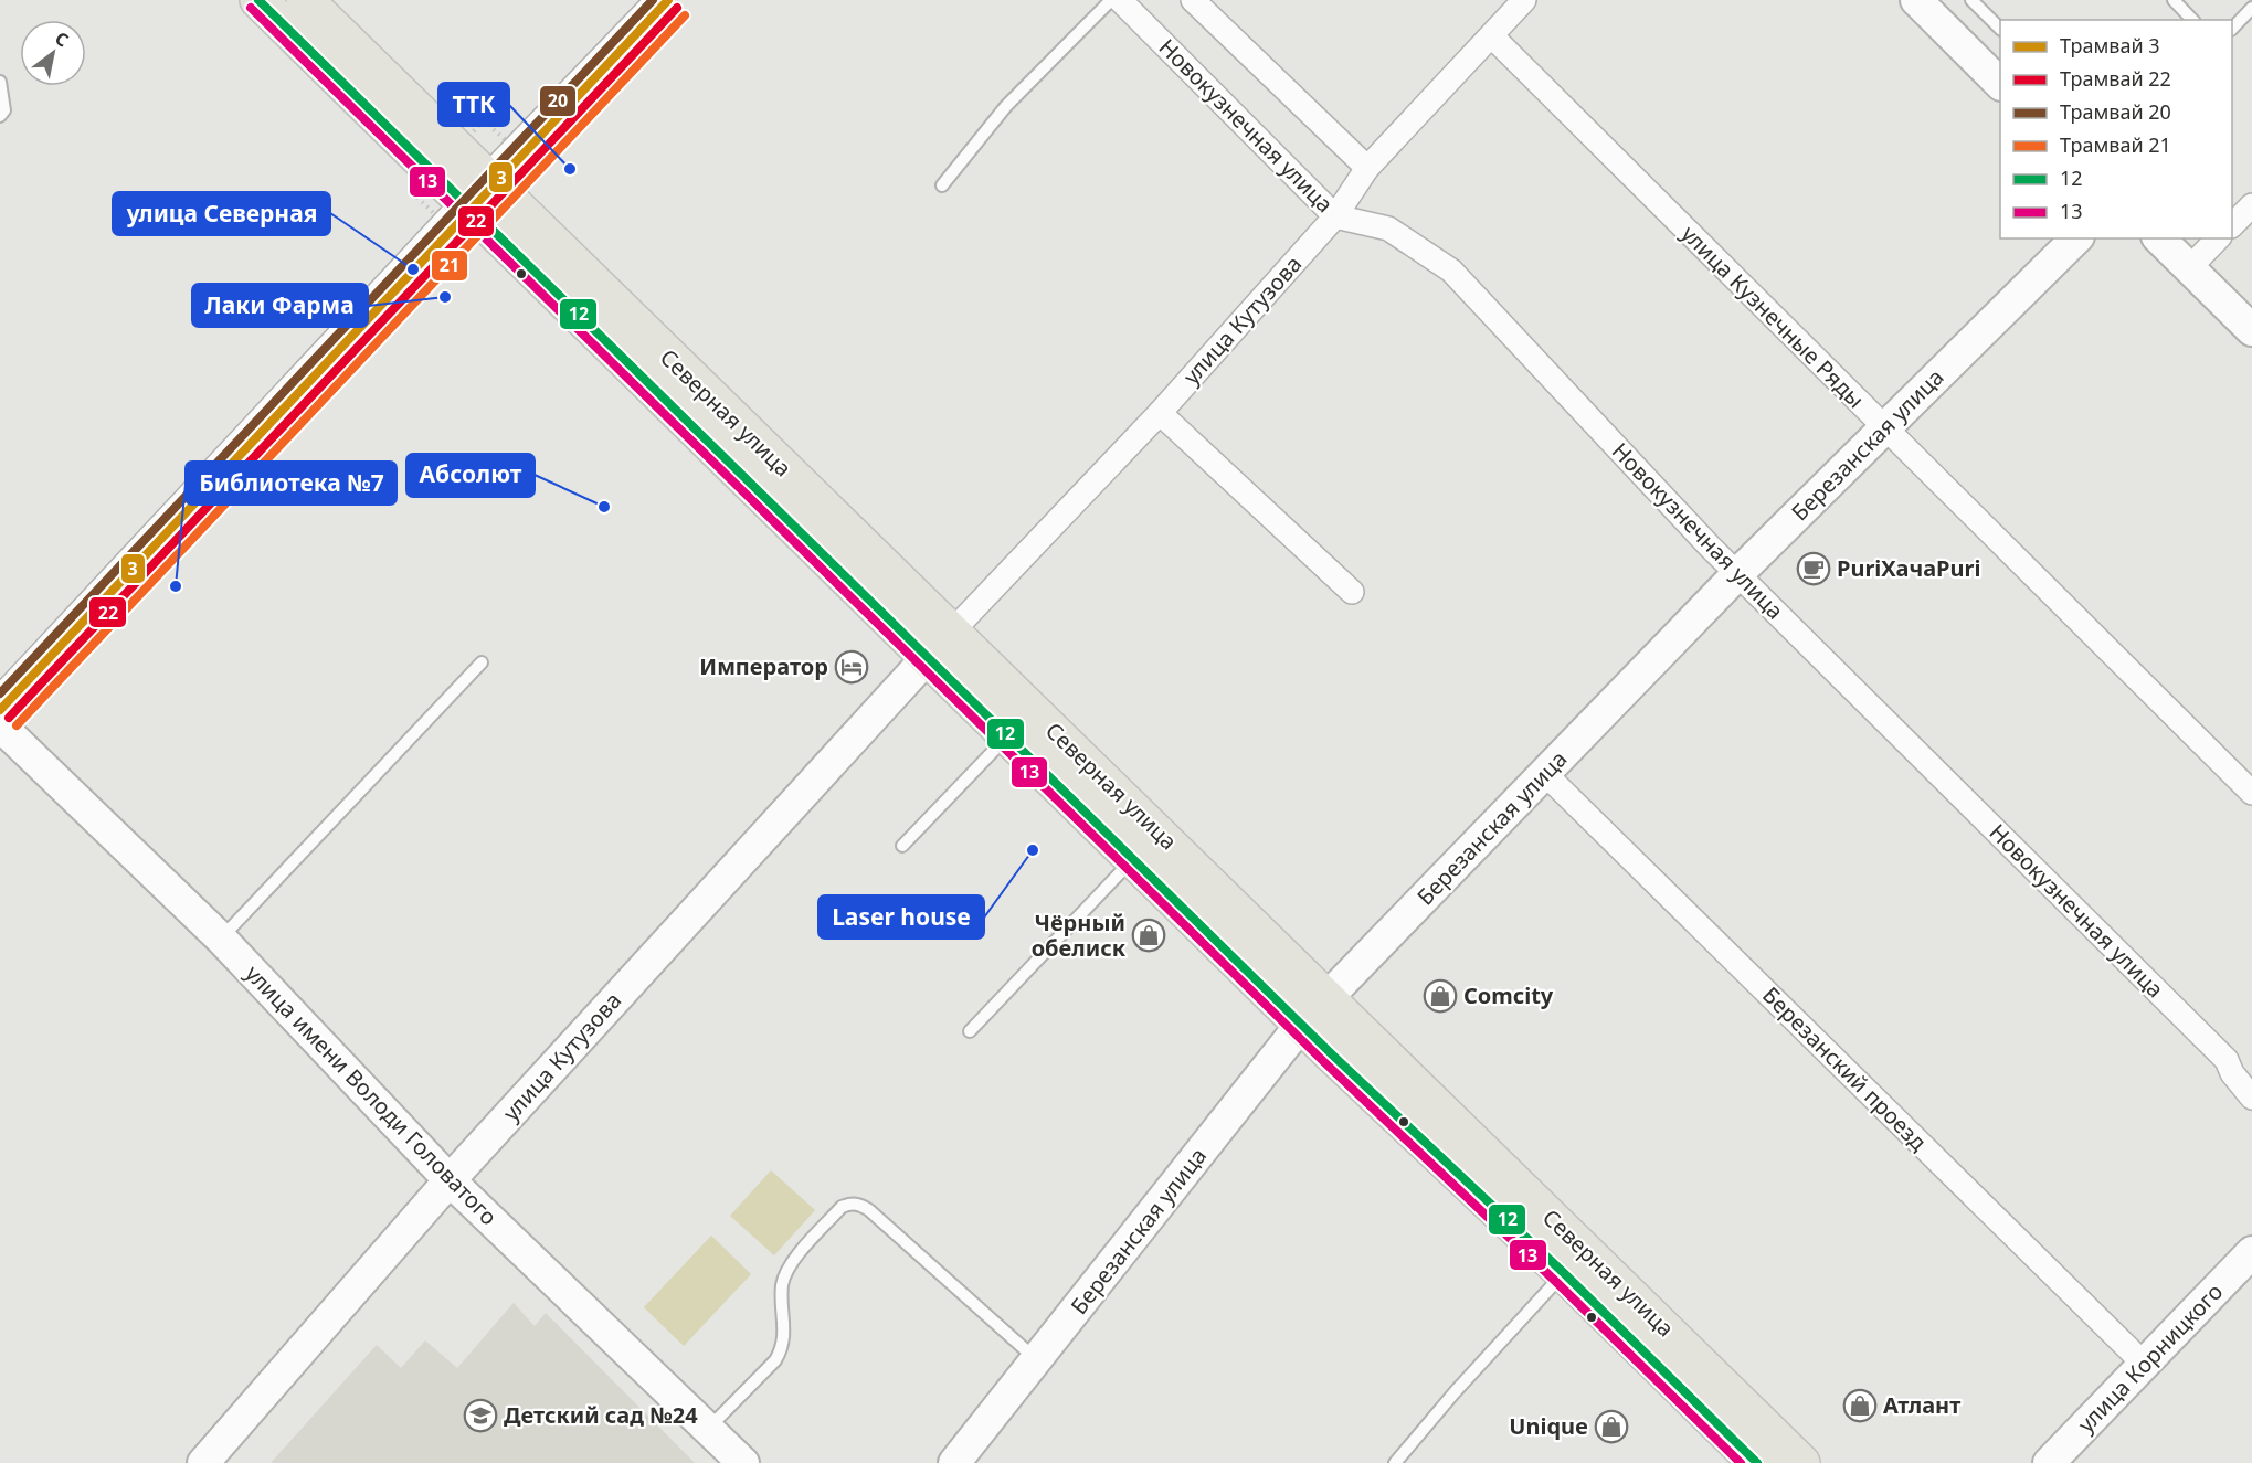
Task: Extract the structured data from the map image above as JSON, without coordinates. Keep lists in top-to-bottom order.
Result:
{
  "streets": {
    "main road": ["Северная улица"],
    "street": [
      "Новокузнечная улица",
      "улица Кузнечные Ряды",
      "улица Кутузова",
      "Березанская улица",
      "Березанский проезд",
      "улица имени Володи Головатого",
      "улица Корницкого"
    ]
  },
  "crossings": [
    ["Новокузнечная улица", "улица Кутузова"],
    ["Новокузнечная улица", "Березанская улица"],
    ["улица Кузнечные Ряды", "улица Кутузова"],
    ["улица Кузнечные Ряды", "Березанская улица"],
    ["улица Кутузова", "Северная улица"],
    ["улица Кутузова", "улица имени Володи Головатого"],
    ["Северная улица", "Березанская улица"],
    ["Березанская улица", "Березанский проезд"],
    ["Березанский проезд", "улица Корницкого"]
  ],
  "places": {
    "other": [
      "ТТК",
      "улица Северная",
      "Лаки Фарма",
      "Абсолют",
      "Библиотека №7",
      "Laser house"
    ],
    "cafe": ["PuriХачаPuri"],
    "hotel": ["Император"],
    "shop": [
      "Чёрный обелиск",
      "Comcity",
      "Атлант",
      "Unique"
    ],
    "school or university": ["Детский сад №24"]
  },
  "lines": [
    "tram line 3",
    "tram line 20",
    "transit line 12",
    "tram line 22",
    "transit line 13",
    "tram line 21"
  ],
  "legend": [
    "Трамвай 3",
    "Трамвай 22",
    "Трамвай 20",
    "Трамвай 21",
    "12",
    "13"
  ],
  "north": "top right"
}
